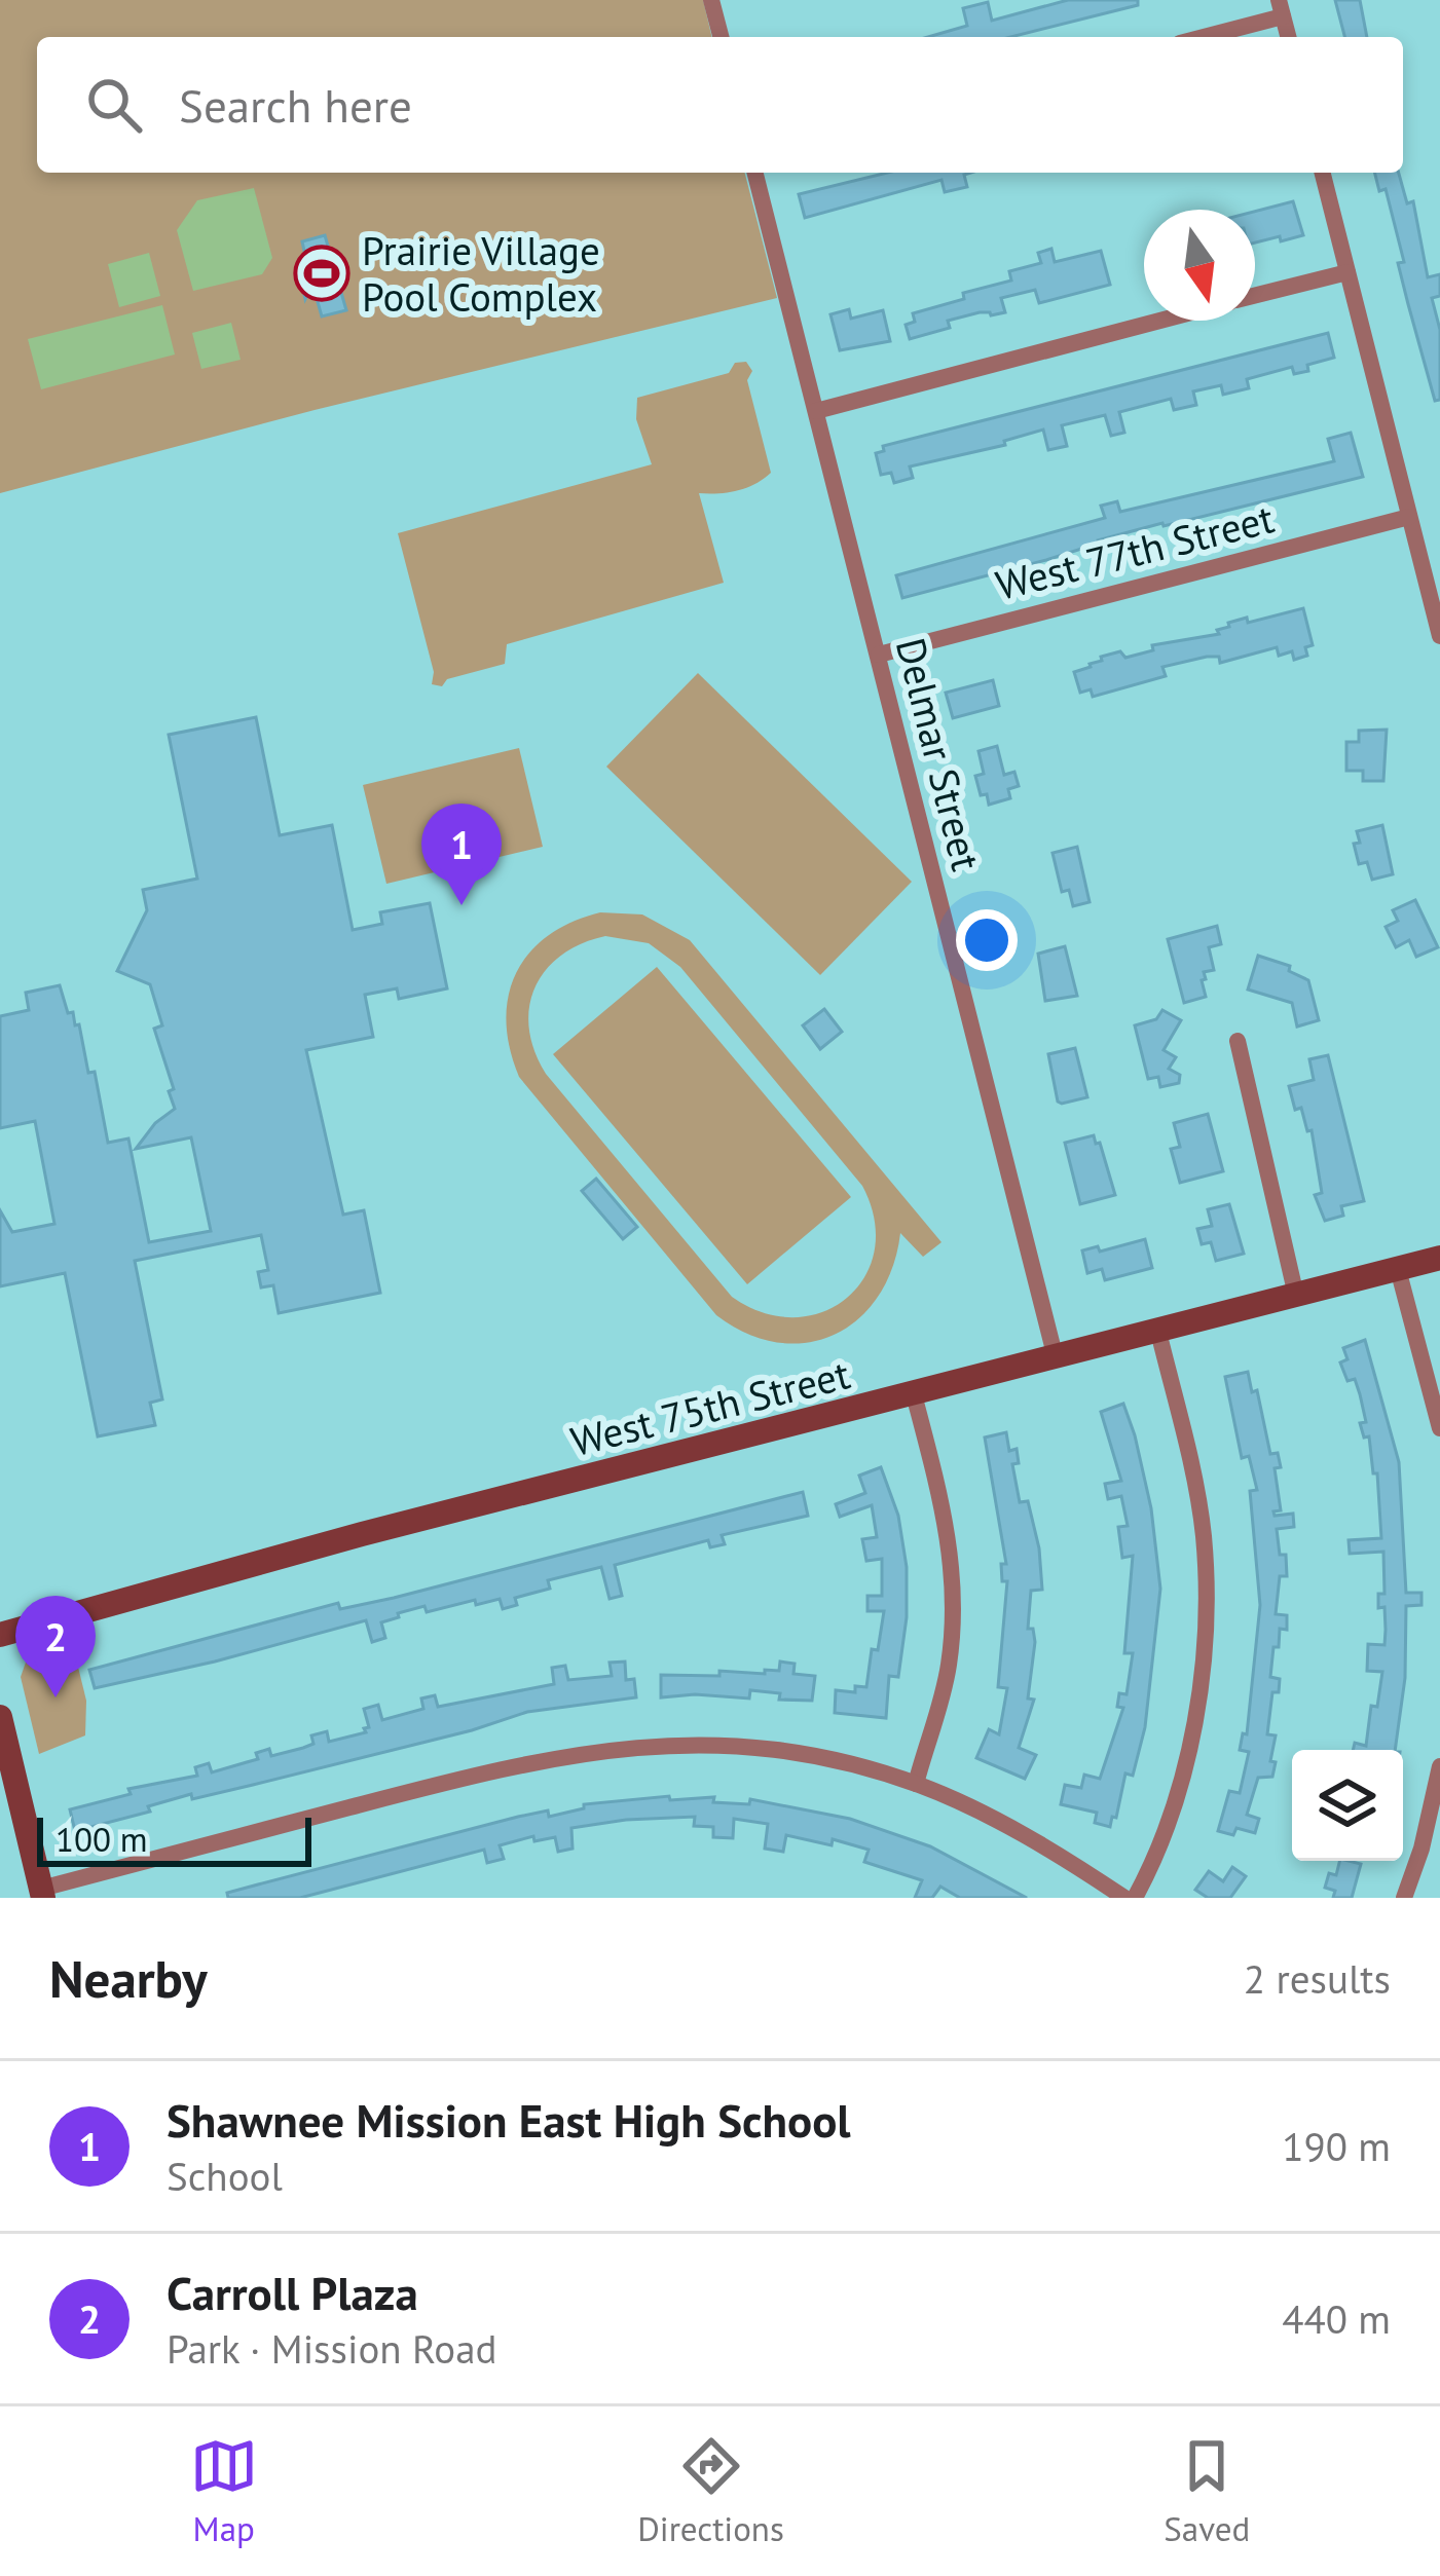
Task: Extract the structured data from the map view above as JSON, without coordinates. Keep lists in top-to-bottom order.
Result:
{
  "streets": {
    "main road": ["West 75th Street"],
    "street": ["West 77th Street", "Delmar Street"]
  },
  "crossings": [
    ["West 77th Street", "Delmar Street"],
    ["Delmar Street", "West 75th Street"]
  ],
  "places": {
    "sports": ["Prairie Village Pool Complex"]
  },
  "scale_bar": "100 m",
  "north": "bottom",
  "page": {
    "search": "Search here",
    "pins": ["1", "2"],
    "scale": "100 m",
    "heading": ["Nearby", "2 results"],
    "list": [
      {
        "mark": "1",
        "name": "Shawnee Mission East High School",
        "note": "School",
        "value": "190 m"
      },
      {
        "mark": "2",
        "name": "Carroll Plaza",
        "note": "Park · Mission Road",
        "value": "440 m"
      }
    ],
    "nav": ["Map", "Directions", "Saved"]
  }
}
